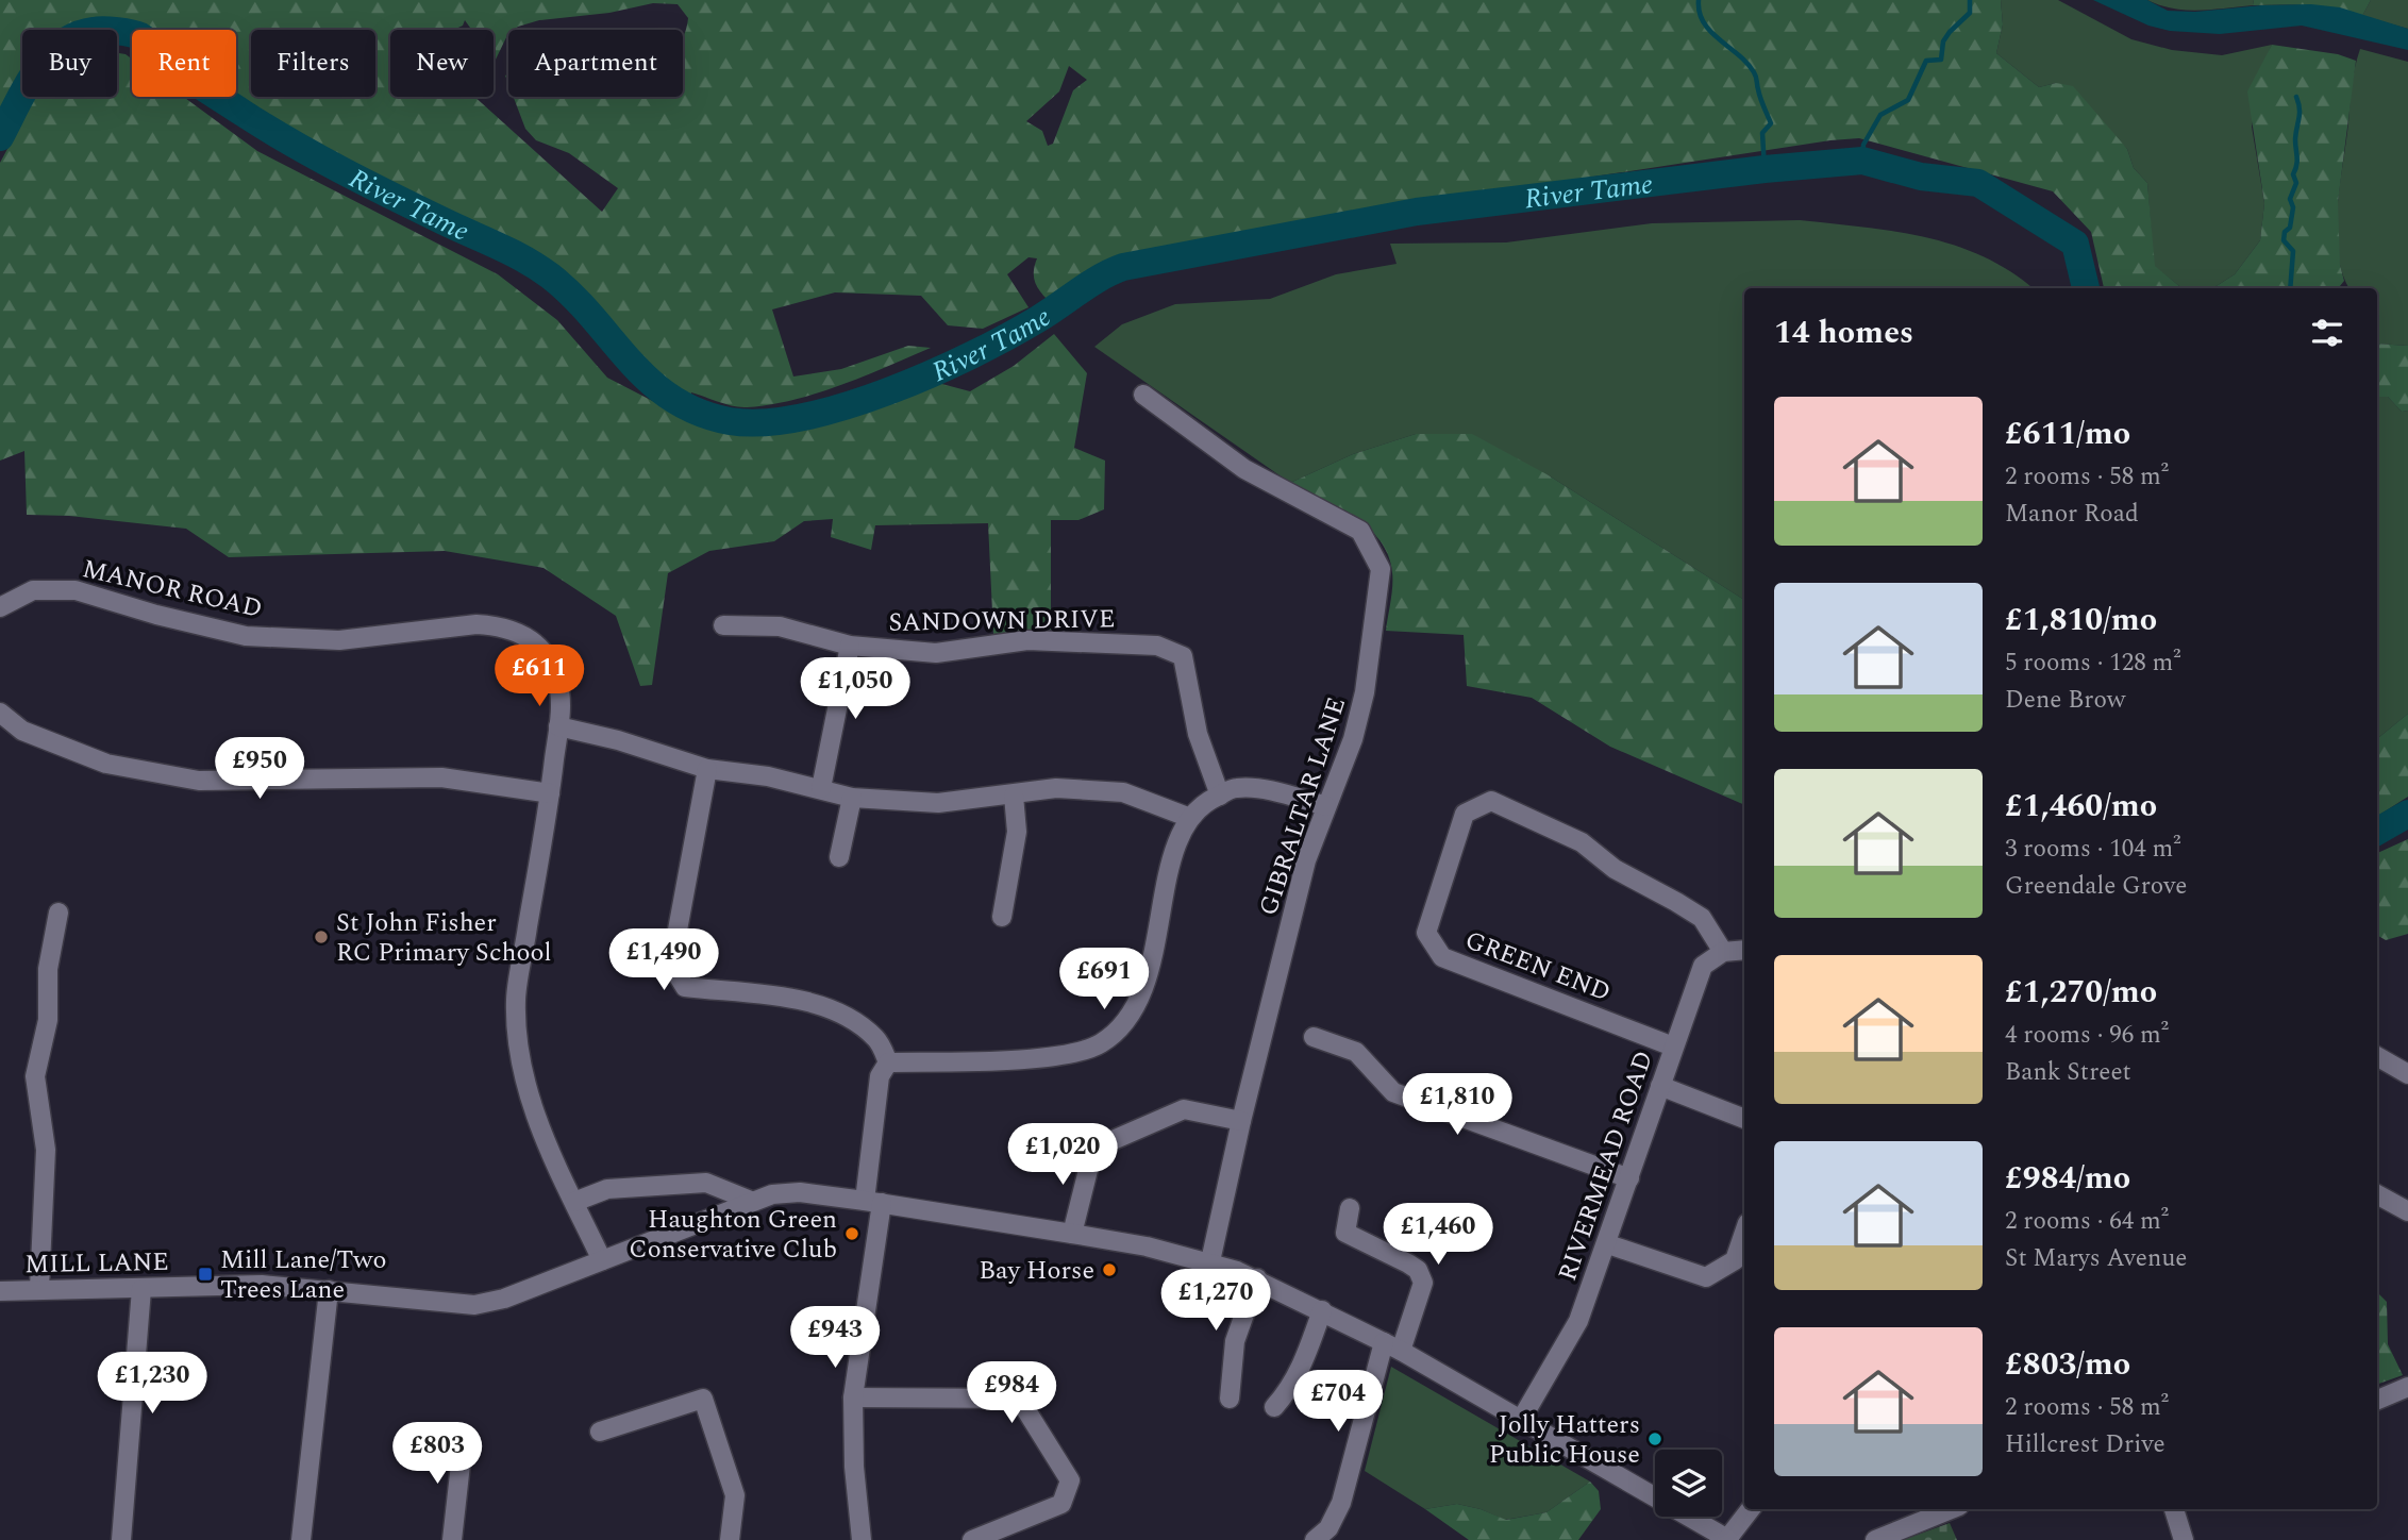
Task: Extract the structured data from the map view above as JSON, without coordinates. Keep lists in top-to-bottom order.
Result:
{
  "streets": {
    "street": [
      "MANOR ROAD",
      "SANDOWN DRIVE",
      "GIBRALTAR LANE",
      "GREEN END",
      "RIVERMEAD ROAD",
      "MILL LANE"
    ]
  },
  "crossings": [
    ["MANOR ROAD", "MILL LANE"],
    ["GIBRALTAR LANE", "MILL LANE"],
    ["GREEN END", "RIVERMEAD ROAD"],
    ["RIVERMEAD ROAD", "MILL LANE"]
  ],
  "water": ["River Tame"],
  "places": {
    "other": [
      "St John Fisher RC Primary School",
      "Haughton Green Conservative Club",
      "Bay Horse",
      "Jolly Hatters Public House"
    ],
    "transit": ["Mill Lane/Two Trees Lane"]
  },
  "page": {
    "chip": [
      "Buy",
      "Rent",
      "Filters",
      "New",
      "Apartment"
    ],
    "heading": "14 homes",
    "list": [
      {
        "name": "£611/mo",
        "note": "2 rooms · 58 m² · Manor Road"
      },
      {
        "name": "£1,810/mo",
        "note": "5 rooms · 128 m² · Dene Brow"
      },
      {
        "name": "£1,460/mo",
        "note": "3 rooms · 104 m² · Greendale Grove"
      },
      {
        "name": "£1,270/mo",
        "note": "4 rooms · 96 m² · Bank Street"
      },
      {
        "name": "£984/mo",
        "note": "2 rooms · 64 m² · St Marys Avenue"
      },
      {
        "name": "£803/mo",
        "note": "2 rooms · 58 m² · Hillcrest Drive"
      }
    ],
    "price": [
      "£611",
      "£1,050",
      "£950",
      "£1,490",
      "£691",
      "£1,810",
      "£1,020",
      "£1,460",
      "£1,270",
      "£943",
      "£1,230",
      "£984",
      "£704",
      "£803"
    ]
  }
}
